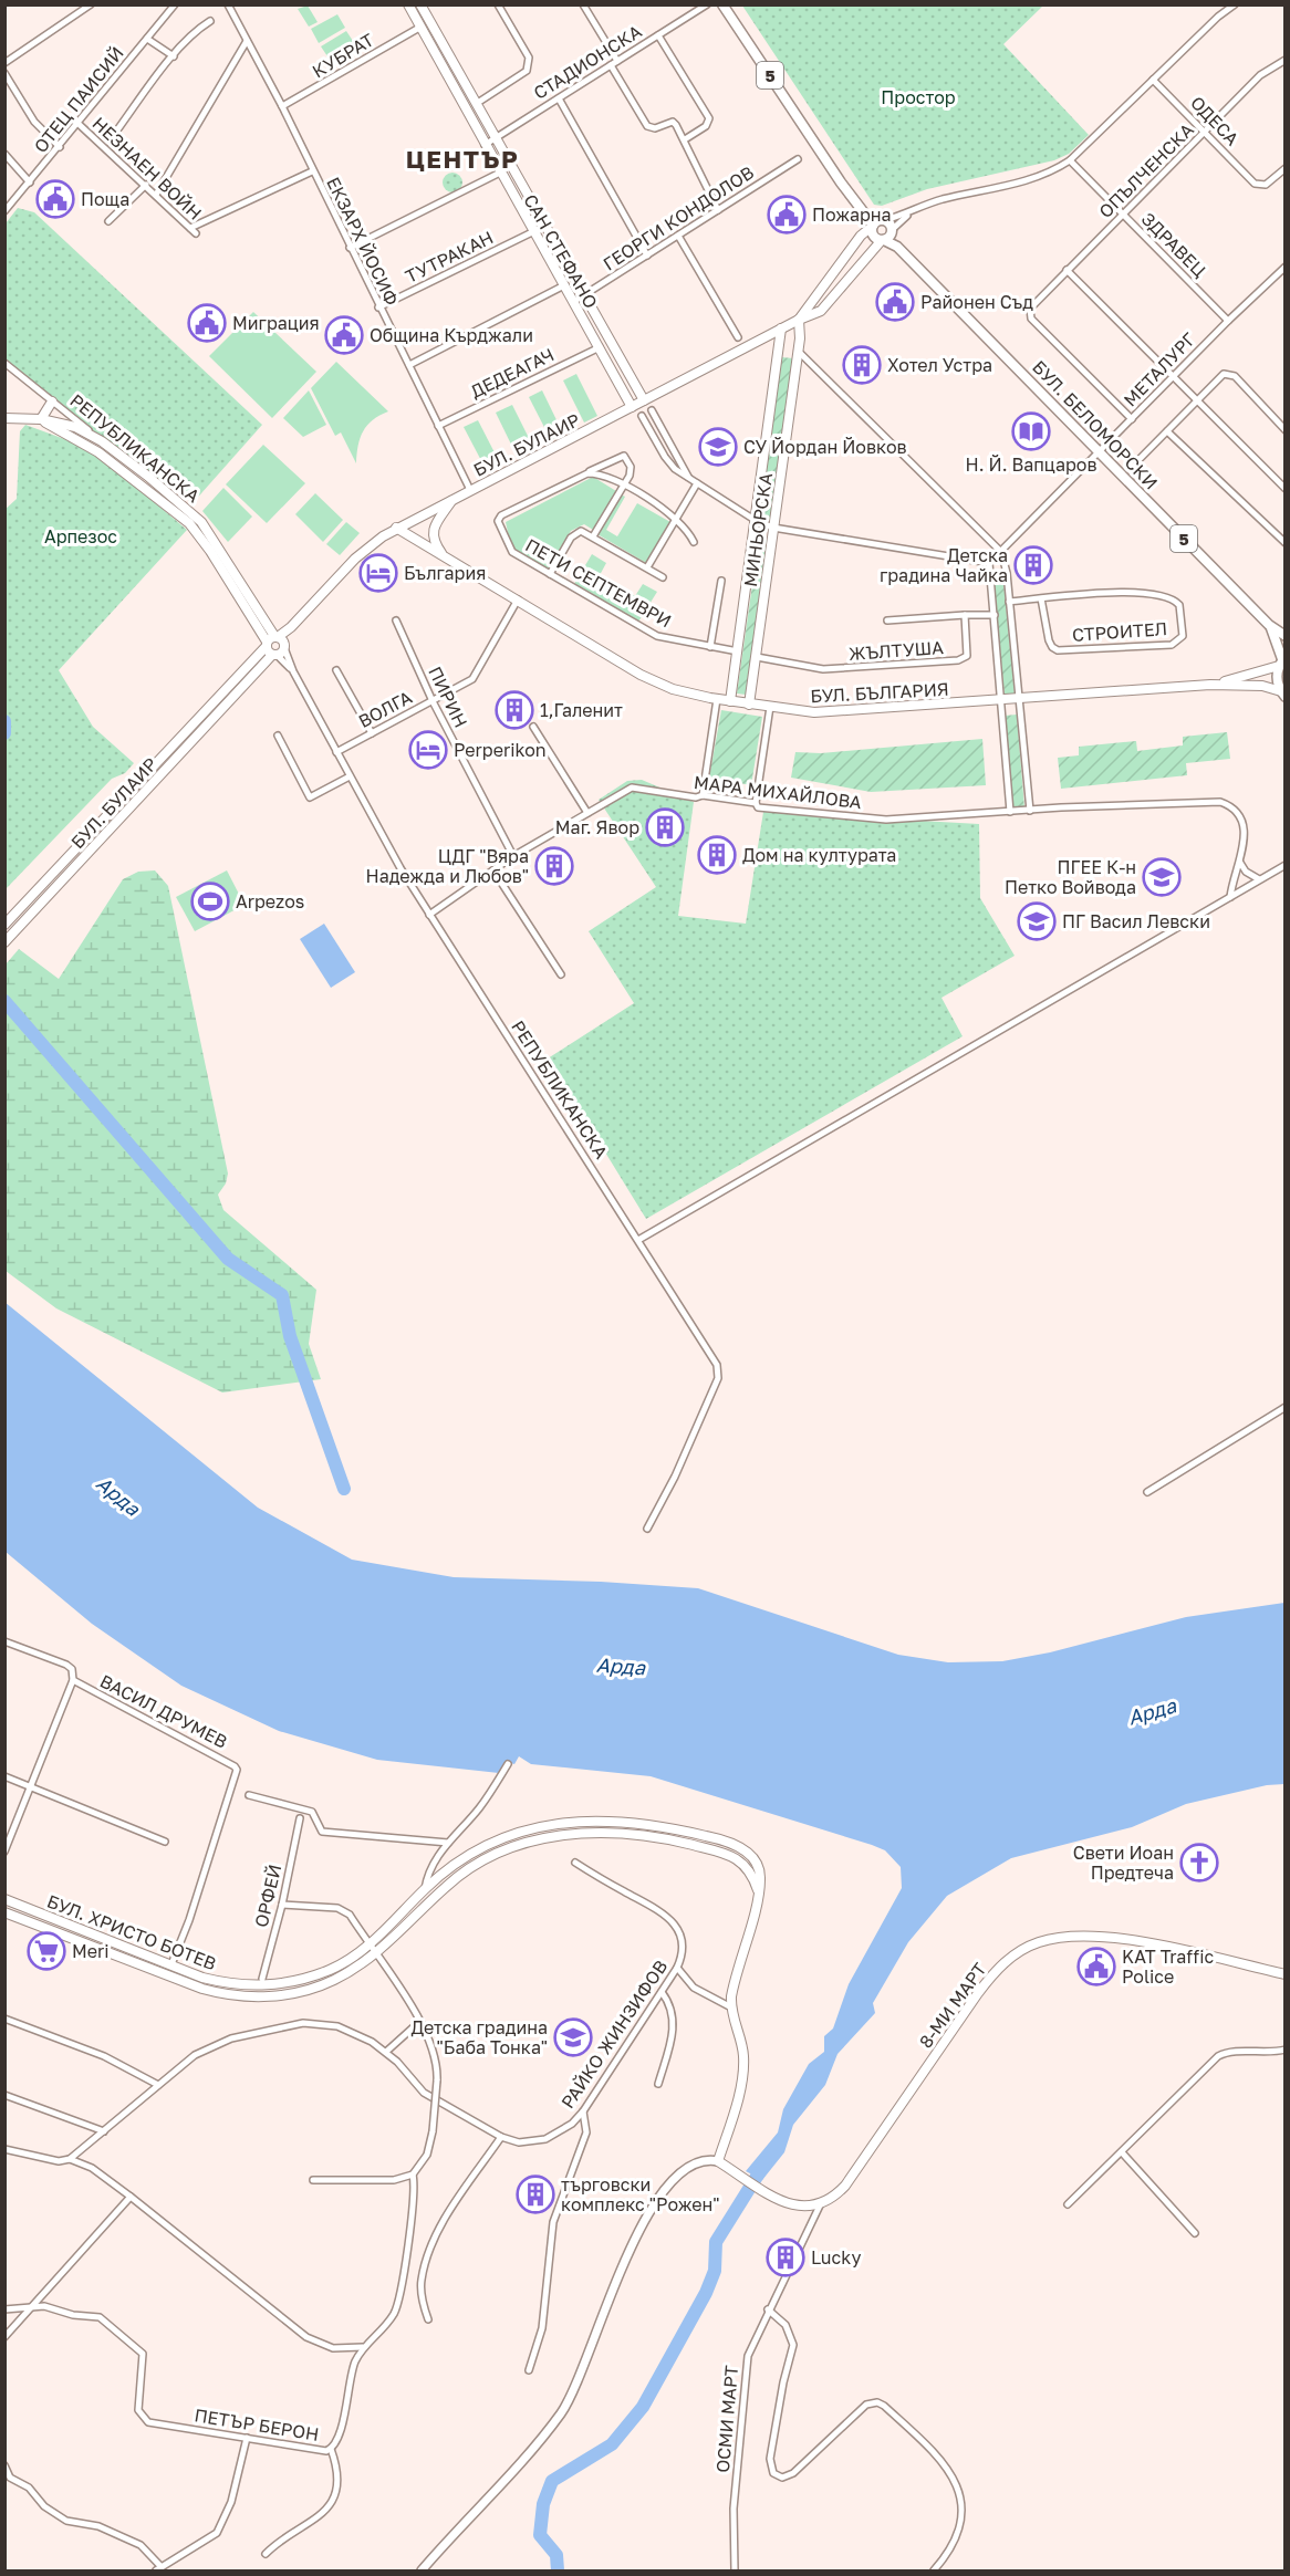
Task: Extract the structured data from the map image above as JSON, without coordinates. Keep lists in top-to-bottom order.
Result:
{
  "streets": {
    "main road": [
      "5",
      "САН СТЕФАНО",
      "БУЛ. БЕЛОМОРСКИ",
      "БУЛ. БУЛАИР",
      "РЕПУБЛИКАНСКА",
      "МИНЬОРСКА",
      "БУЛ. БЪЛГАРИЯ",
      "БУЛ. ХРИСТО БОТЕВ",
      "8-МИ МАРТ"
    ],
    "street": [
      "КУБРАТ",
      "СТАДИОНСКА",
      "ОТЕЦ ПАИСИЙ",
      "ОДЕСА",
      "НЕЗНАЕН ВОЙН",
      "ОПЪЛЧЕНСКА",
      "ГЕОРГИ КОНДОЛОВ",
      "ЕКЗАРХ ЙОСИФ",
      "ЗДРАВЕЦ",
      "ТУТРАКАН",
      "МЕТАЛУРГ",
      "ДЕДЕАГАЧ",
      "ПЕТИ СЕПТЕМВРИ",
      "СТРОИТЕЛ",
      "ЖЪЛТУША",
      "ПИРИН",
      "ВОЛГА",
      "МАРА МИХАЙЛОВА",
      "ВАСИЛ ДРУМЕВ",
      "ОРФЕЙ",
      "РАЙКО ЖИНЗИФОВ",
      "ОСМИ МАРТ",
      "ПЕТЪР БЕРОН"
    ]
  },
  "crossings": [
    ["КУБРАТ", "ЕКЗАРХ ЙОСИФ"],
    ["КУБРАТ", "САН СТЕФАНО"],
    ["СТАДИОНСКА", "САН СТЕФАНО"],
    ["5", "БУЛ. БЕЛОМОРСКИ"],
    ["5", "БУЛ. БУЛАИР"],
    ["5", "БУЛ. БЪЛГАРИЯ"],
    ["ОТЕЦ ПАИСИЙ", "НЕЗНАЕН ВОЙН"],
    ["ОДЕСА", "ОПЪЛЧЕНСКА"],
    ["НЕЗНАЕН ВОЙН", "ЕКЗАРХ ЙОСИФ"],
    ["ОПЪЛЧЕНСКА", "ЗДРАВЕЦ"],
    ["ОПЪЛЧЕНСКА", "МЕТАЛУРГ"],
    ["ГЕОРГИ КОНДОЛОВ", "САН СТЕФАНО"],
    ["ЕКЗАРХ ЙОСИФ", "ТУТРАКАН"],
    ["ЕКЗАРХ ЙОСИФ", "ДЕДЕАГАЧ"],
    ["ЕКЗАРХ ЙОСИФ", "БУЛ. БУЛАИР"],
    ["ЗДРАВЕЦ", "МЕТАЛУРГ"],
    ["САН СТЕФАНО", "ТУТРАКАН"],
    ["САН СТЕФАНО", "ДЕДЕАГАЧ"],
    ["САН СТЕФАНО", "БУЛ. БУЛАИР"],
    ["МЕТАЛУРГ", "БУЛ. БЕЛОМОРСКИ"],
    ["БУЛ. БЕЛОМОРСКИ", "БУЛ. БУЛАИР"],
    ["БУЛ. БЕЛОМОРСКИ", "БУЛ. БЪЛГАРИЯ"],
    ["БУЛ. БУЛАИР", "РЕПУБЛИКАНСКА"],
    ["БУЛ. БУЛАИР", "МИНЬОРСКА"],
    ["БУЛ. БУЛАИР", "БУЛ. БЪЛГАРИЯ"],
    ["РЕПУБЛИКАНСКА", "ВОЛГА"],
    ["РЕПУБЛИКАНСКА", "МАРА МИХАЙЛОВА"],
    ["МИНЬОРСКА", "ПЕТИ СЕПТЕМВРИ"],
    ["МИНЬОРСКА", "ЖЪЛТУША"],
    ["МИНЬОРСКА", "БУЛ. БЪЛГАРИЯ"],
    ["БУЛ. БЪЛГАРИЯ", "ВОЛГА"],
    ["ПИРИН", "ВОЛГА"],
    ["ПИРИН", "МАРА МИХАЙЛОВА"],
    ["ВАСИЛ ДРУМЕВ", "БУЛ. ХРИСТО БОТЕВ"],
    ["8-МИ МАРТ", "ОСМИ МАРТ"]
  ],
  "districts": ["ЦЕНТЪР"],
  "water": ["Арда"],
  "parks": ["Простор", "Арпезос"],
  "places": {
    "public building": [
      "Поща",
      "Пожарна",
      "Районен Съд",
      "Миграция",
      "Община Кърджали",
      "KAT Traffic Police"
    ],
    "building": [
      "Хотел Устра",
      "Детска градина Чайка",
      "1,Галенит",
      "Маг. Явор",
      "Дом на културата",
      "ЦДГ \"Вяра Надежда и Любов\"",
      "търговски комплекс \"Рожен\"",
      "Lucky"
    ],
    "library": ["Н. Й. Вапцаров"],
    "school or university": [
      "СУ Йордан Йовков",
      "ПГЕЕ К-н Петко Войвода",
      "ПГ Васил Левски",
      "Детска градина \"Баба Тонка\""
    ],
    "hotel": ["България", "Perperikon"],
    "sports": ["Arpezos"],
    "church": ["Свети Иоан Предтеча"],
    "supermarket": ["Meri"]
  }
}
